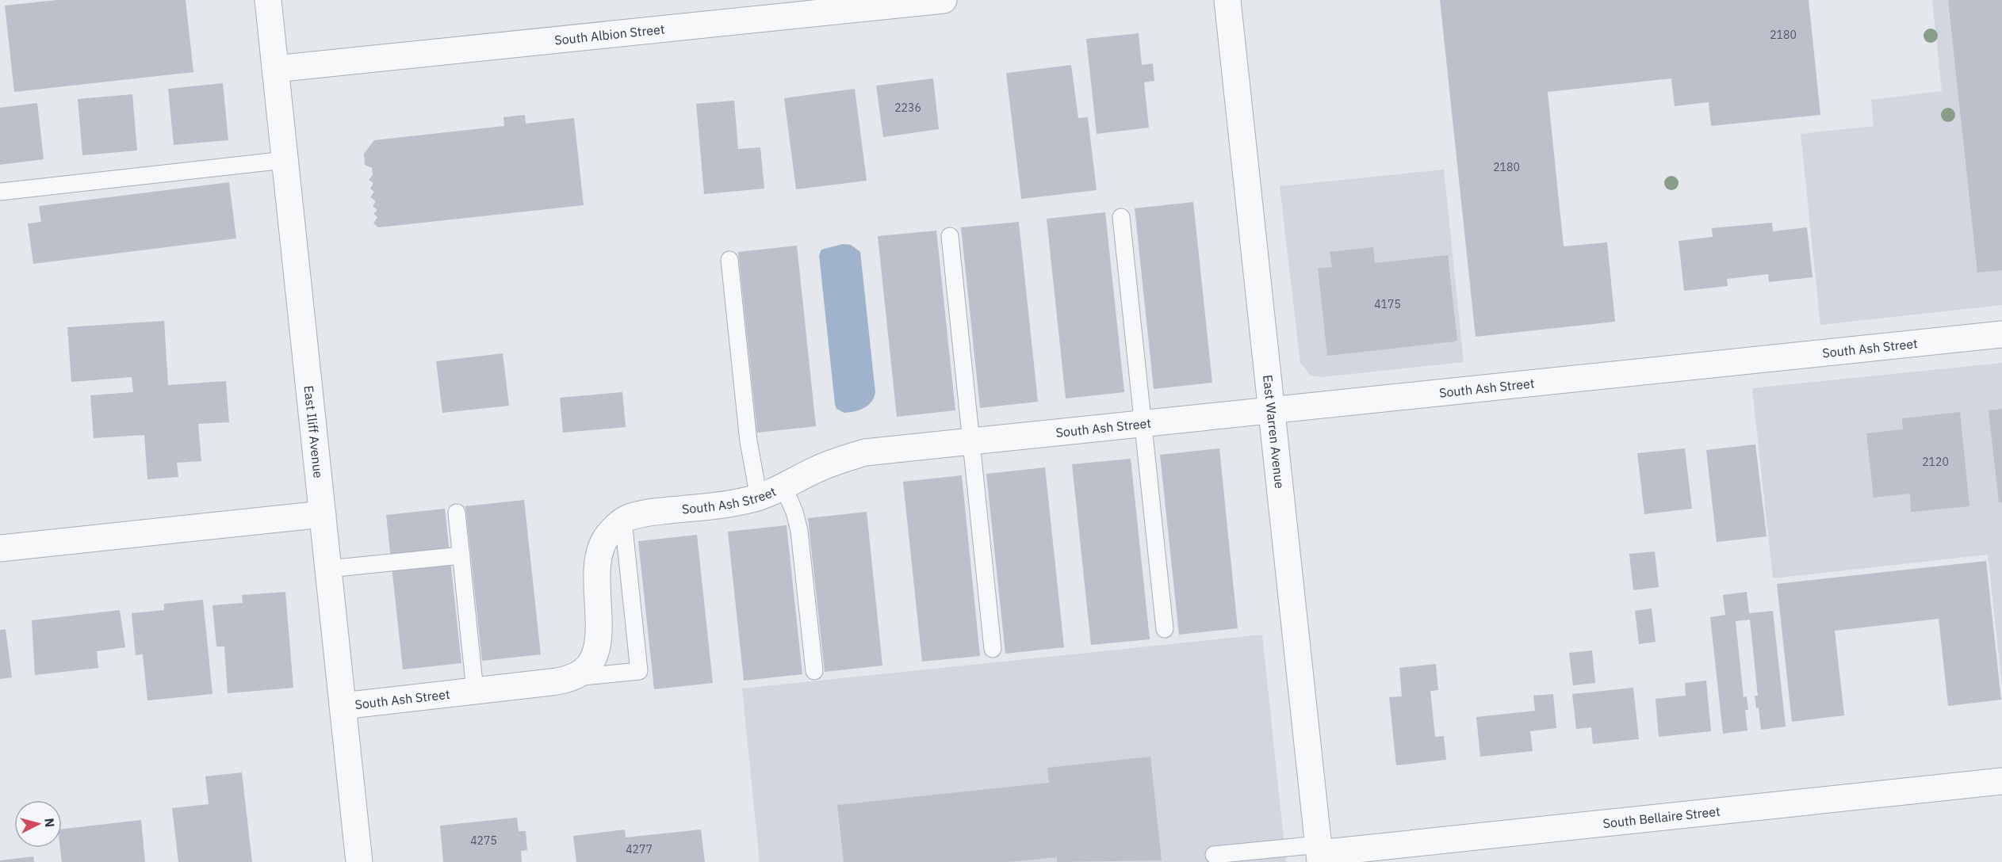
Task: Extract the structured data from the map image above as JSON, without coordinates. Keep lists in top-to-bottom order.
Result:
{
  "streets": {
    "street": [
      "South Albion Street",
      "South Ash Street",
      "East Iliff Avenue",
      "East Warren Avenue",
      "South Bellaire Street"
    ]
  },
  "crossings": [
    ["South Albion Street", "East Iliff Avenue"],
    ["South Ash Street", "East Iliff Avenue"],
    ["South Ash Street", "East Warren Avenue"],
    ["East Warren Avenue", "South Bellaire Street"]
  ],
  "house_numbers": [
    "2180",
    "2236",
    "2180",
    "4175",
    "2120",
    "4275",
    "4277"
  ],
  "north": "right"
}
